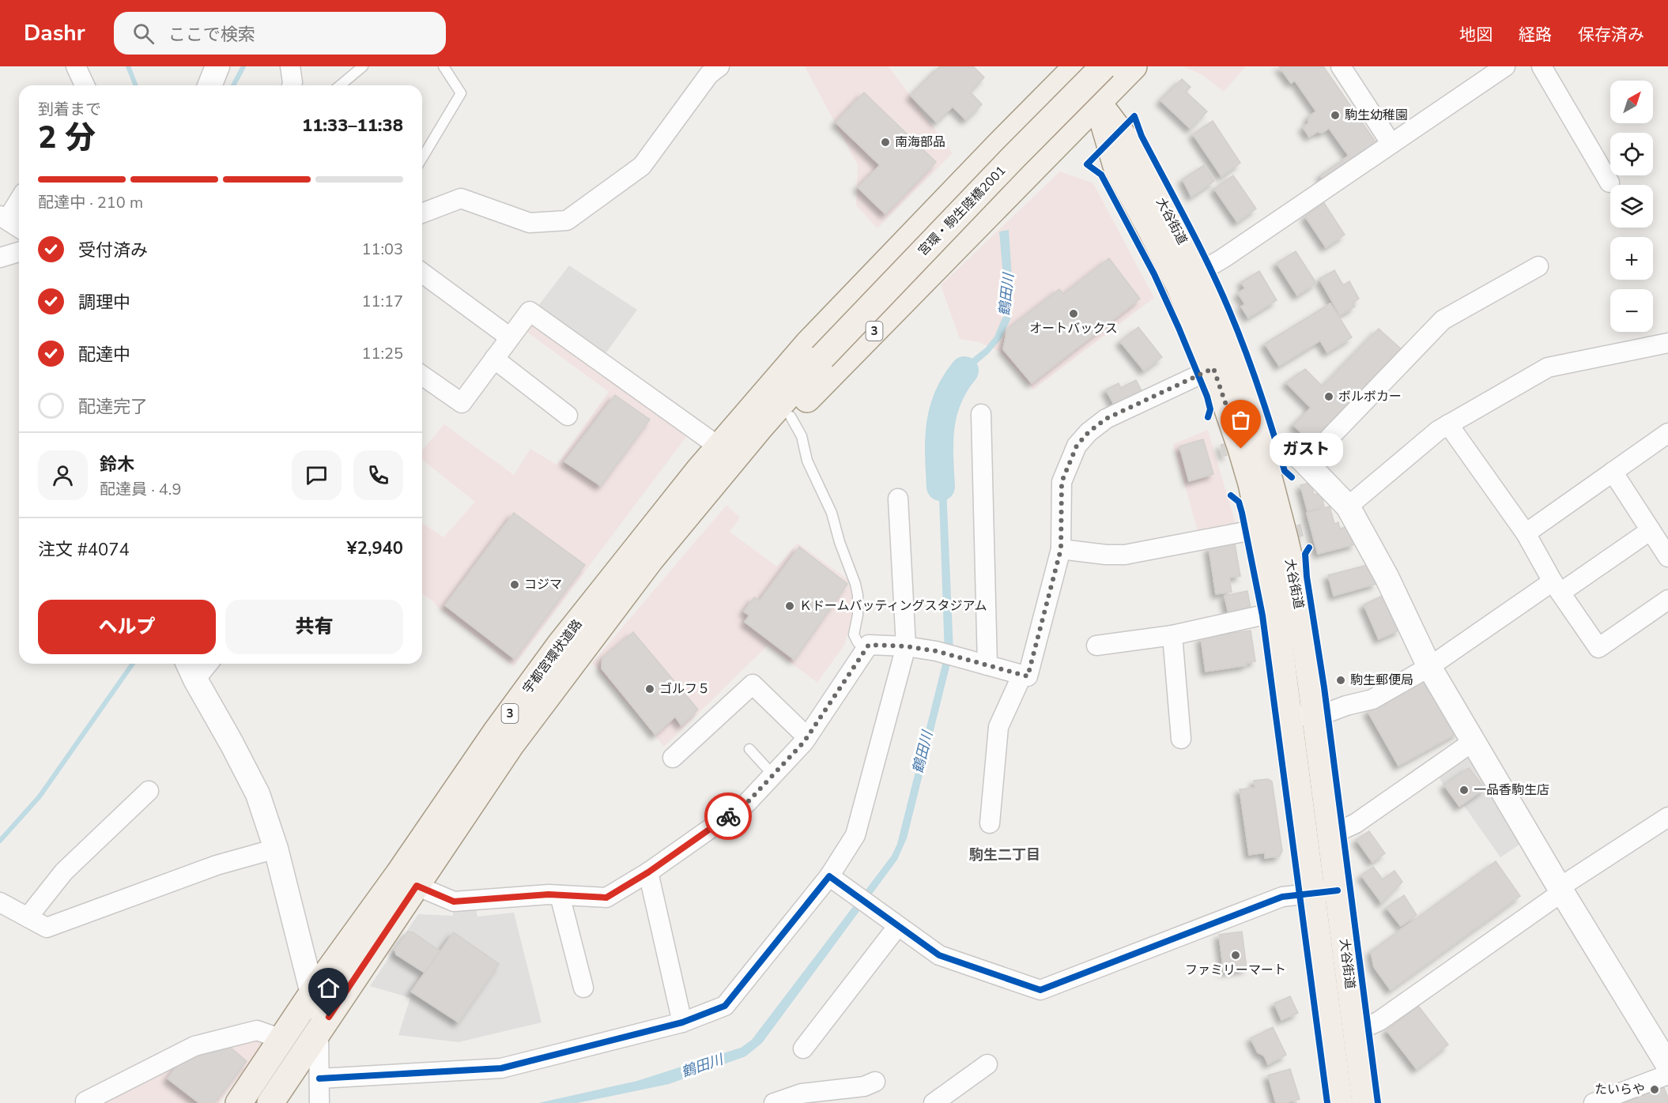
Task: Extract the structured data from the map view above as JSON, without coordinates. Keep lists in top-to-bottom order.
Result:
{
  "streets": {
    "main road": [
      "宮環・駒生陸橋2001",
      "大谷街道",
      "3",
      "宇都宮環状道路"
    ]
  },
  "crossings": [
    ["宮環・駒生陸橋2001", "大谷街道"],
    ["宮環・駒生陸橋2001", "宇都宮環状道路"],
    ["大谷街道", "3"],
    ["3", "宇都宮環状道路"]
  ],
  "districts": ["駒生二丁目"],
  "water": ["鶴田川"],
  "places": [
    "駒生幼稚園",
    "南海部品",
    "オートバックス",
    "ボルボカー",
    "ガスト",
    "コジマ",
    "Ｋドームバッティングスタジアム",
    "駒生郵便局",
    "ゴルフ５",
    "一品香駒生店",
    "ファミリーマート",
    "たいらや"
  ],
  "north": "top right",
  "page": {
    "header": "Dashr",
    "search": "ここで検索",
    "nav": ["地図", "経路", "保存済み"],
    "map_buttons": ["+", "−"],
    "heading": ["2 分", "到着まで", "11:33–11:38"],
    "panel": [
      "鈴木",
      "配達員 · 4.9",
      "注文 #4074",
      "¥2,940"
    ],
    "bar": "配達中 · 210 m",
    "list": [
      ["受付済み", "11:03"],
      ["調理中", "11:17"],
      ["配達中", "11:25"],
      "配達完了"
    ],
    "bubble": "ガスト",
    "buttons": ["ヘルプ", "共有"]
  }
}
